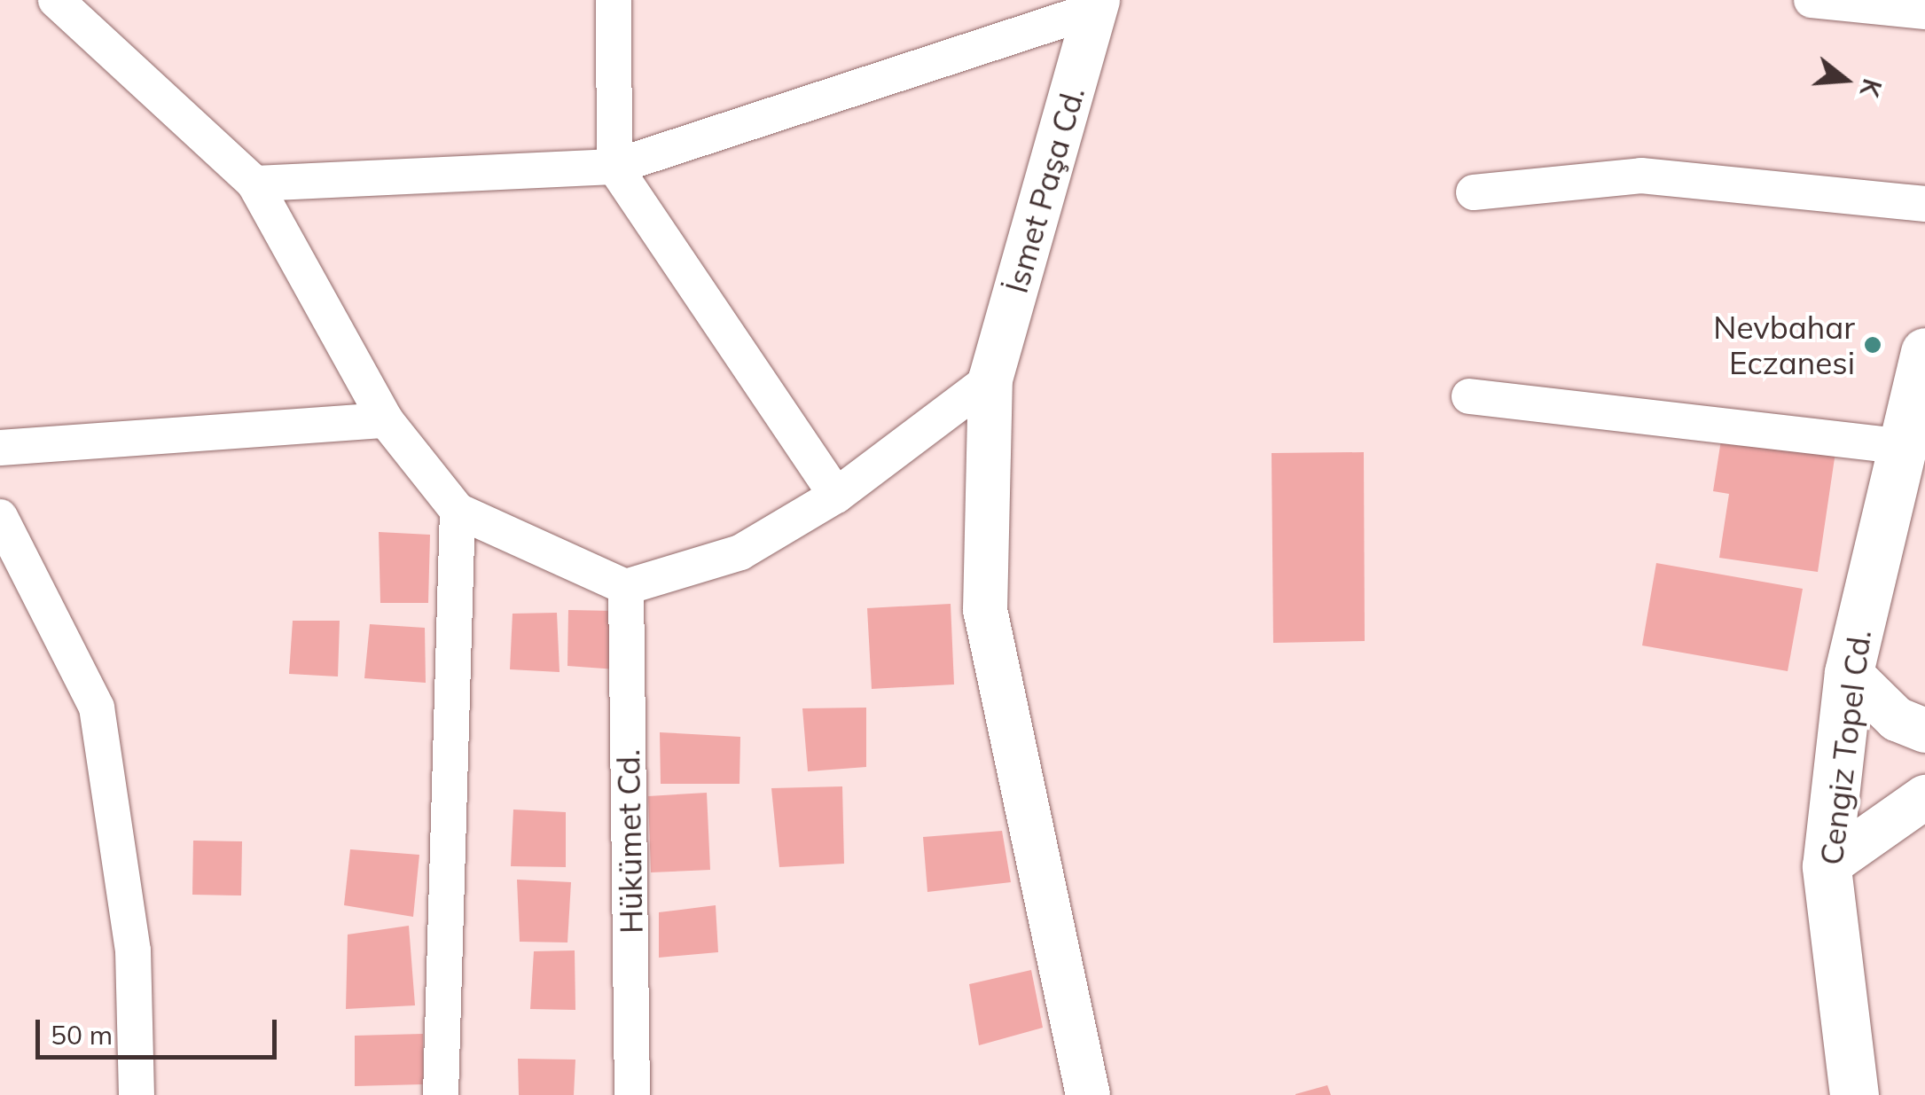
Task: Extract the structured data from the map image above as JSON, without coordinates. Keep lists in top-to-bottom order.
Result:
{
  "streets": {
    "main road": ["Cengiz Topel Cd."],
    "street": ["İsmet Paşa Cd.", "Hükümet Cd."]
  },
  "places": ["Nevbahar Eczanesi"],
  "scale_bar": "50 m",
  "north": "right"
}
